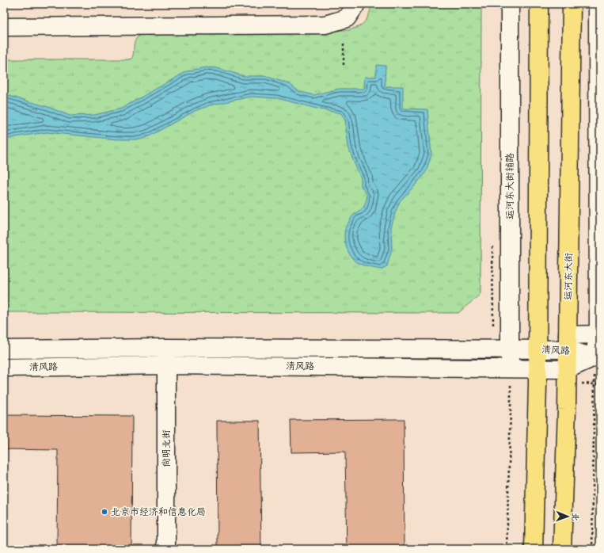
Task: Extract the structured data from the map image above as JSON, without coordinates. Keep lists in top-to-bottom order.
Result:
{
  "streets": {
    "main road": ["运河东大街"],
    "street": ["运河东大街辅路", "清风路", "尚明北街"]
  },
  "crossings": [
    ["运河东大街辅路", "清风路"],
    ["运河东大街", "清风路"],
    ["清风路", "尚明北街"]
  ],
  "places": ["北京市经济和信息化局"],
  "north": "right"
}
